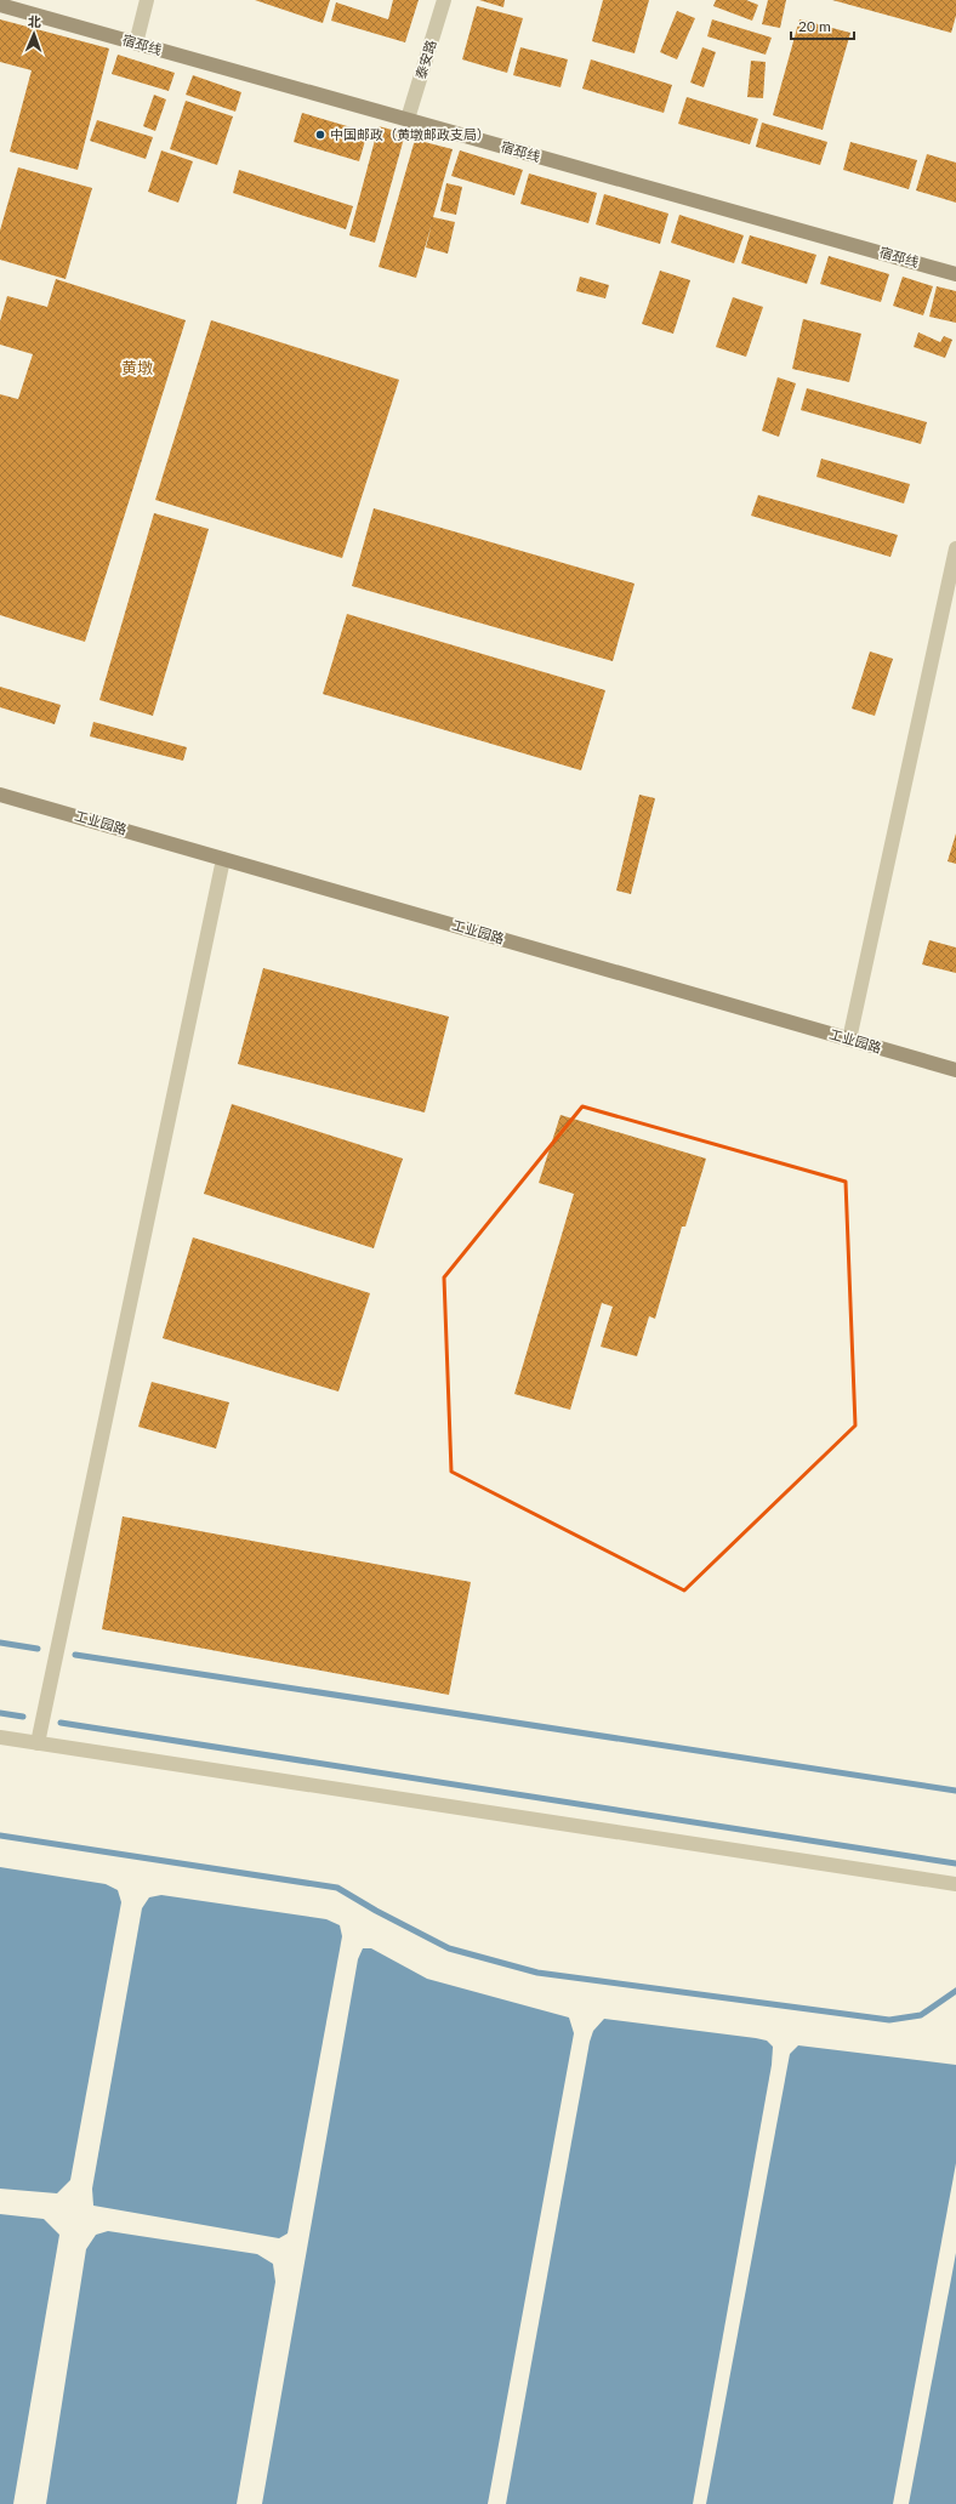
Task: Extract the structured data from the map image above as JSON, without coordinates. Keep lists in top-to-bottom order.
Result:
{
  "streets": {
    "street": ["宿邳线", "泰安路", "工业园路"]
  },
  "crossings": [
    ["宿邳线", "泰安路"]
  ],
  "districts": ["黄墩"],
  "places": ["中国邮政（黄墩邮政支局）"],
  "scale_bar": "20 m",
  "north": "top"
}
